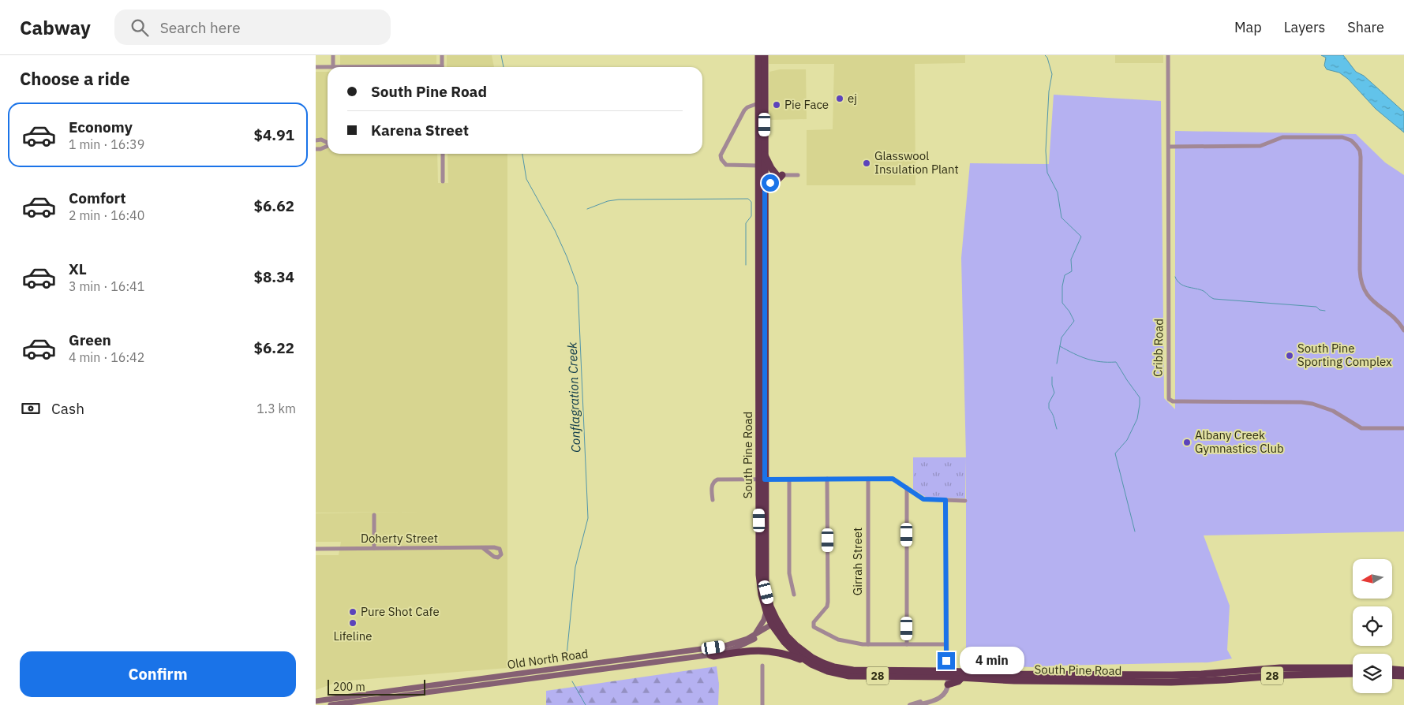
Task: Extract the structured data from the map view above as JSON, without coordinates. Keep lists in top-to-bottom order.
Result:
{
  "streets": {
    "highway": ["South Pine Road", "28"],
    "main road": ["Old North Road"],
    "street": ["Cribb Road", "Doherty Street", "Girrah Street"]
  },
  "crossings": [
    ["South Pine Road", "Old North Road"]
  ],
  "water": ["Conflagration Creek"],
  "places": [
    "ej",
    "Pie Face",
    "Glasswool Insulation Plant",
    "South Pine Sporting Complex",
    "Albany Creek Gymnastics Club",
    "Pure Shot Cafe",
    "Lifeline"
  ],
  "scale_bar": "200 m",
  "north": "left",
  "page": {
    "header": "Cabway",
    "search": "Search here",
    "nav": ["Map", "Layers", "Share"],
    "heading": "Choose a ride",
    "banner": ["South Pine Road", "Karena Street"],
    "list": [
      {
        "name": "Economy",
        "note": "1 min · 16:39",
        "value": "$4.91"
      },
      {
        "name": "Comfort",
        "note": "2 min · 16:40",
        "value": "$6.62"
      },
      {
        "name": "XL",
        "note": "3 min · 16:41",
        "value": "$8.34"
      },
      {
        "name": "Green",
        "note": "4 min · 16:42",
        "value": "$6.22"
      }
    ],
    "pay": ["Cash", "1.3 km"],
    "buttons": "Confirm",
    "bubble": "4 min",
    "scale": "200 m"
  }
}
